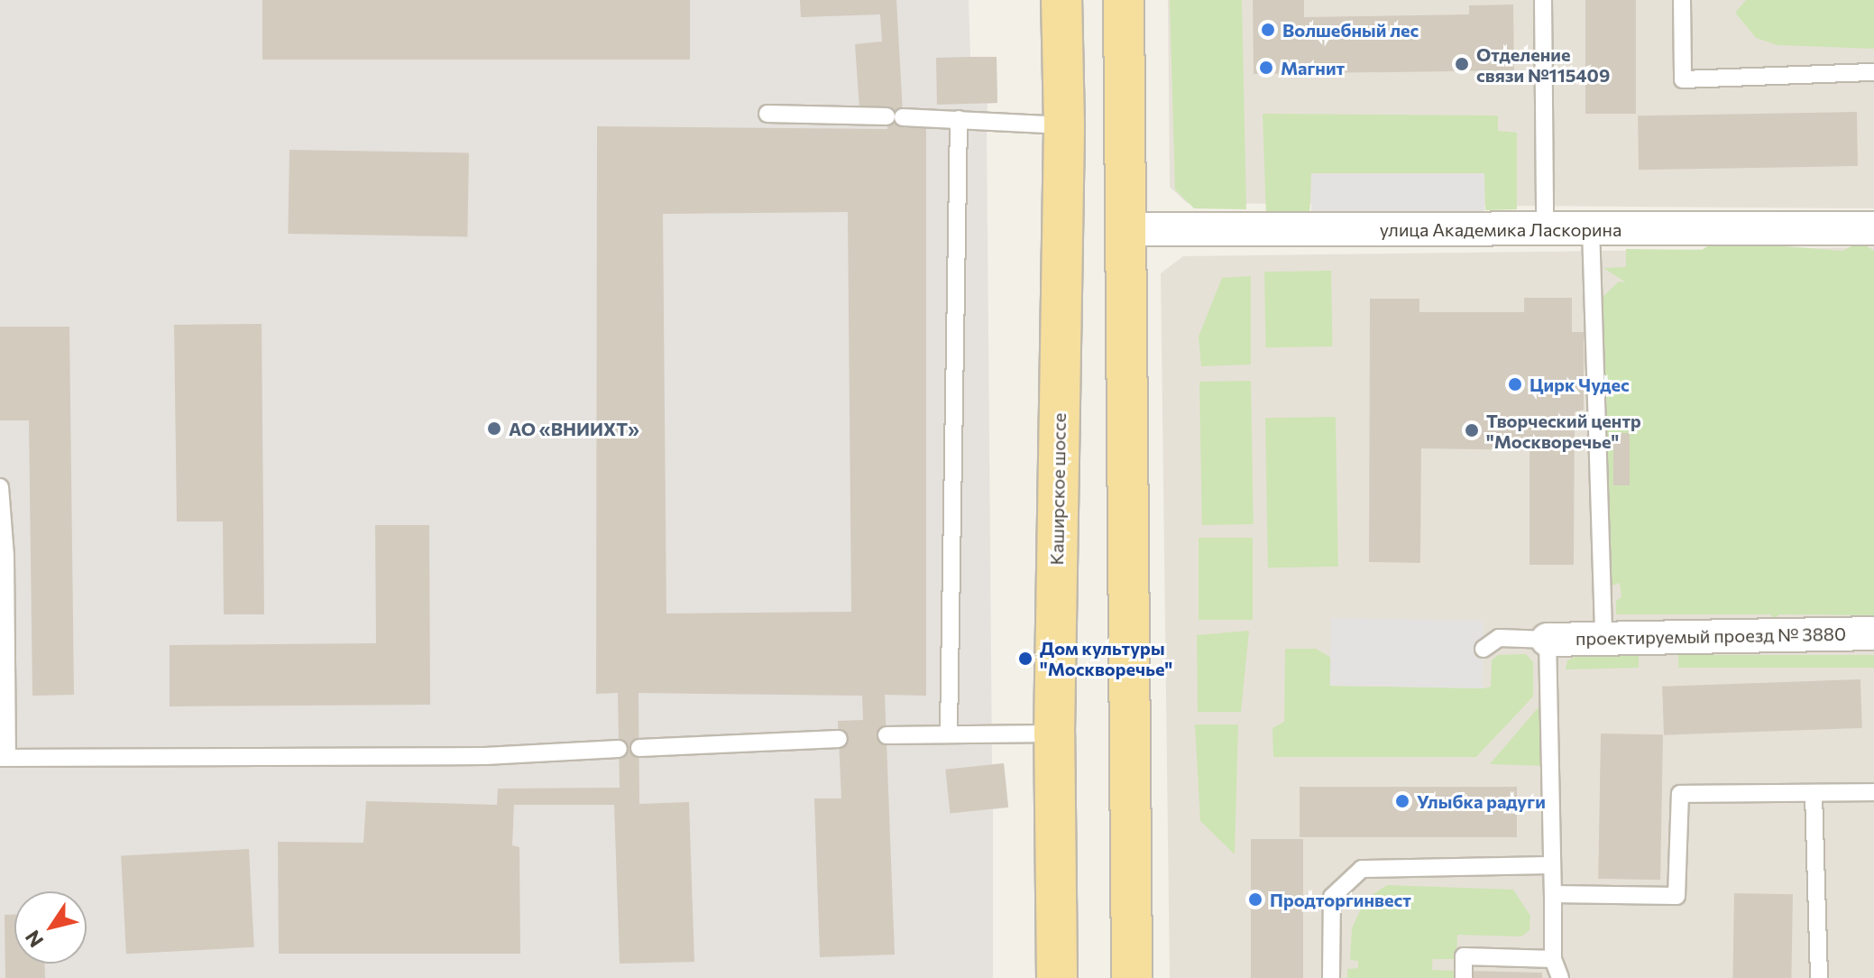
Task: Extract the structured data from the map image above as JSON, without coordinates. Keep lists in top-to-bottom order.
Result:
{
  "streets": {
    "main road": ["Каширское шоссе"],
    "street": ["улица Академика Ласкорина", "проектируемый проезд № 3880"]
  },
  "places": [
    "Волшебный лес",
    "Отделение связи №115409",
    "Магнит",
    "Цирк Чудес",
    "АО «ВНИИХТ»",
    "Творческий центр \"Москворечье\"",
    "Дом культуры \"Москворечье\"",
    "Улыбка радуги",
    "Продторгинвест"
  ],
  "north": "bottom left"
}
